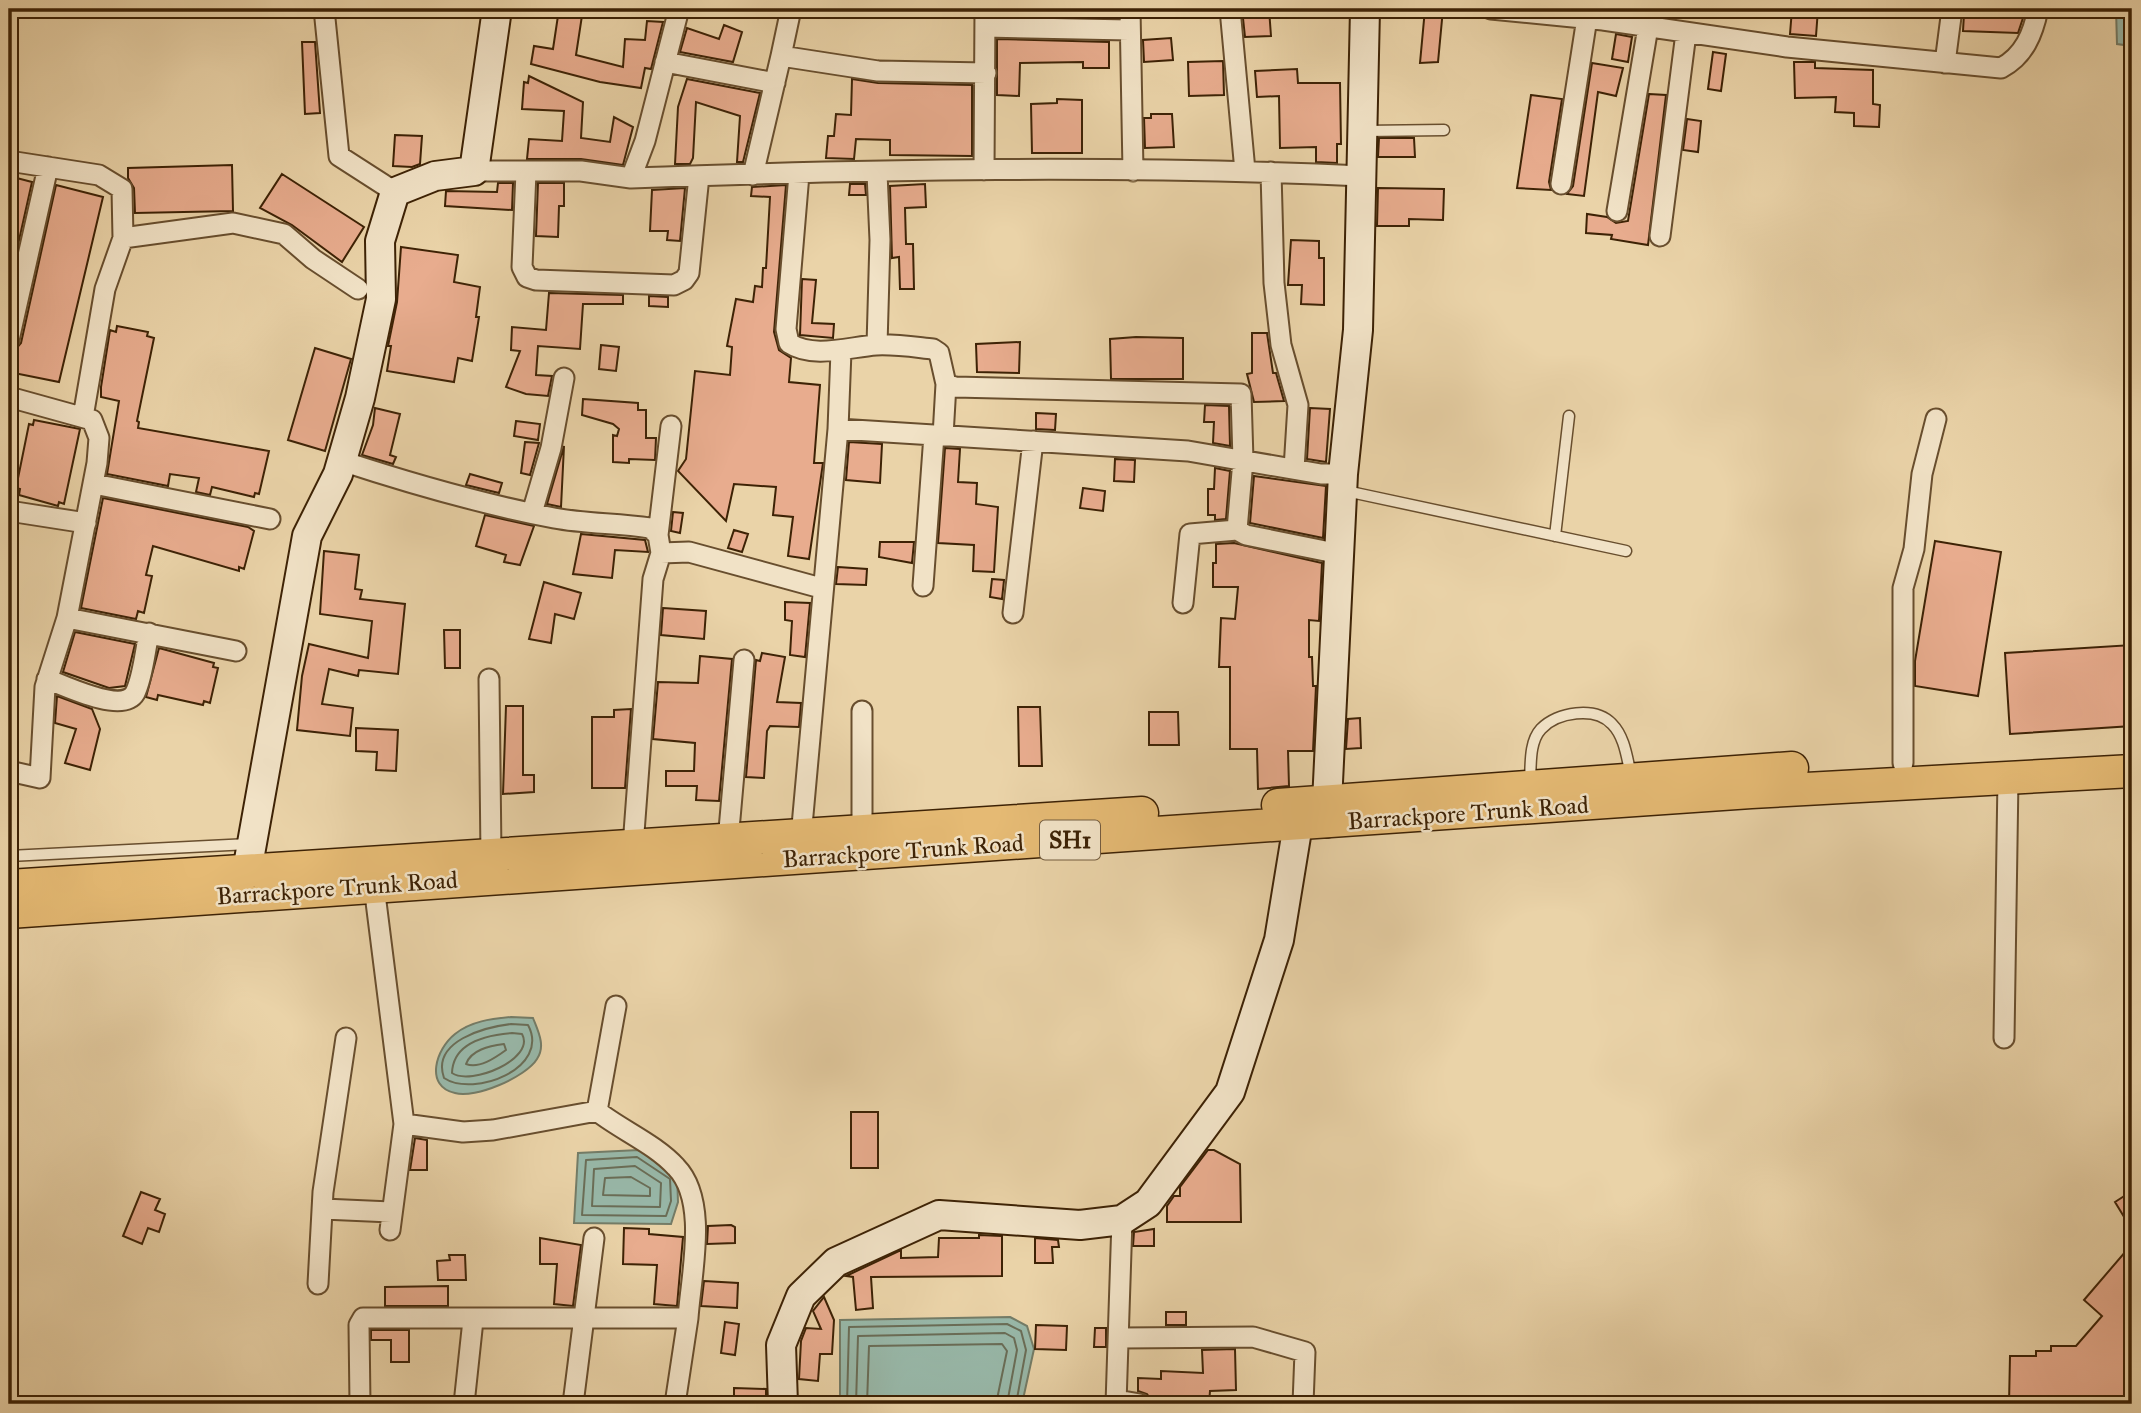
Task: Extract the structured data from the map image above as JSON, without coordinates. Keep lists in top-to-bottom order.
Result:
{
  "streets": {
    "main road": ["Barrackpore Trunk Road", "SH1"]
  }
}
